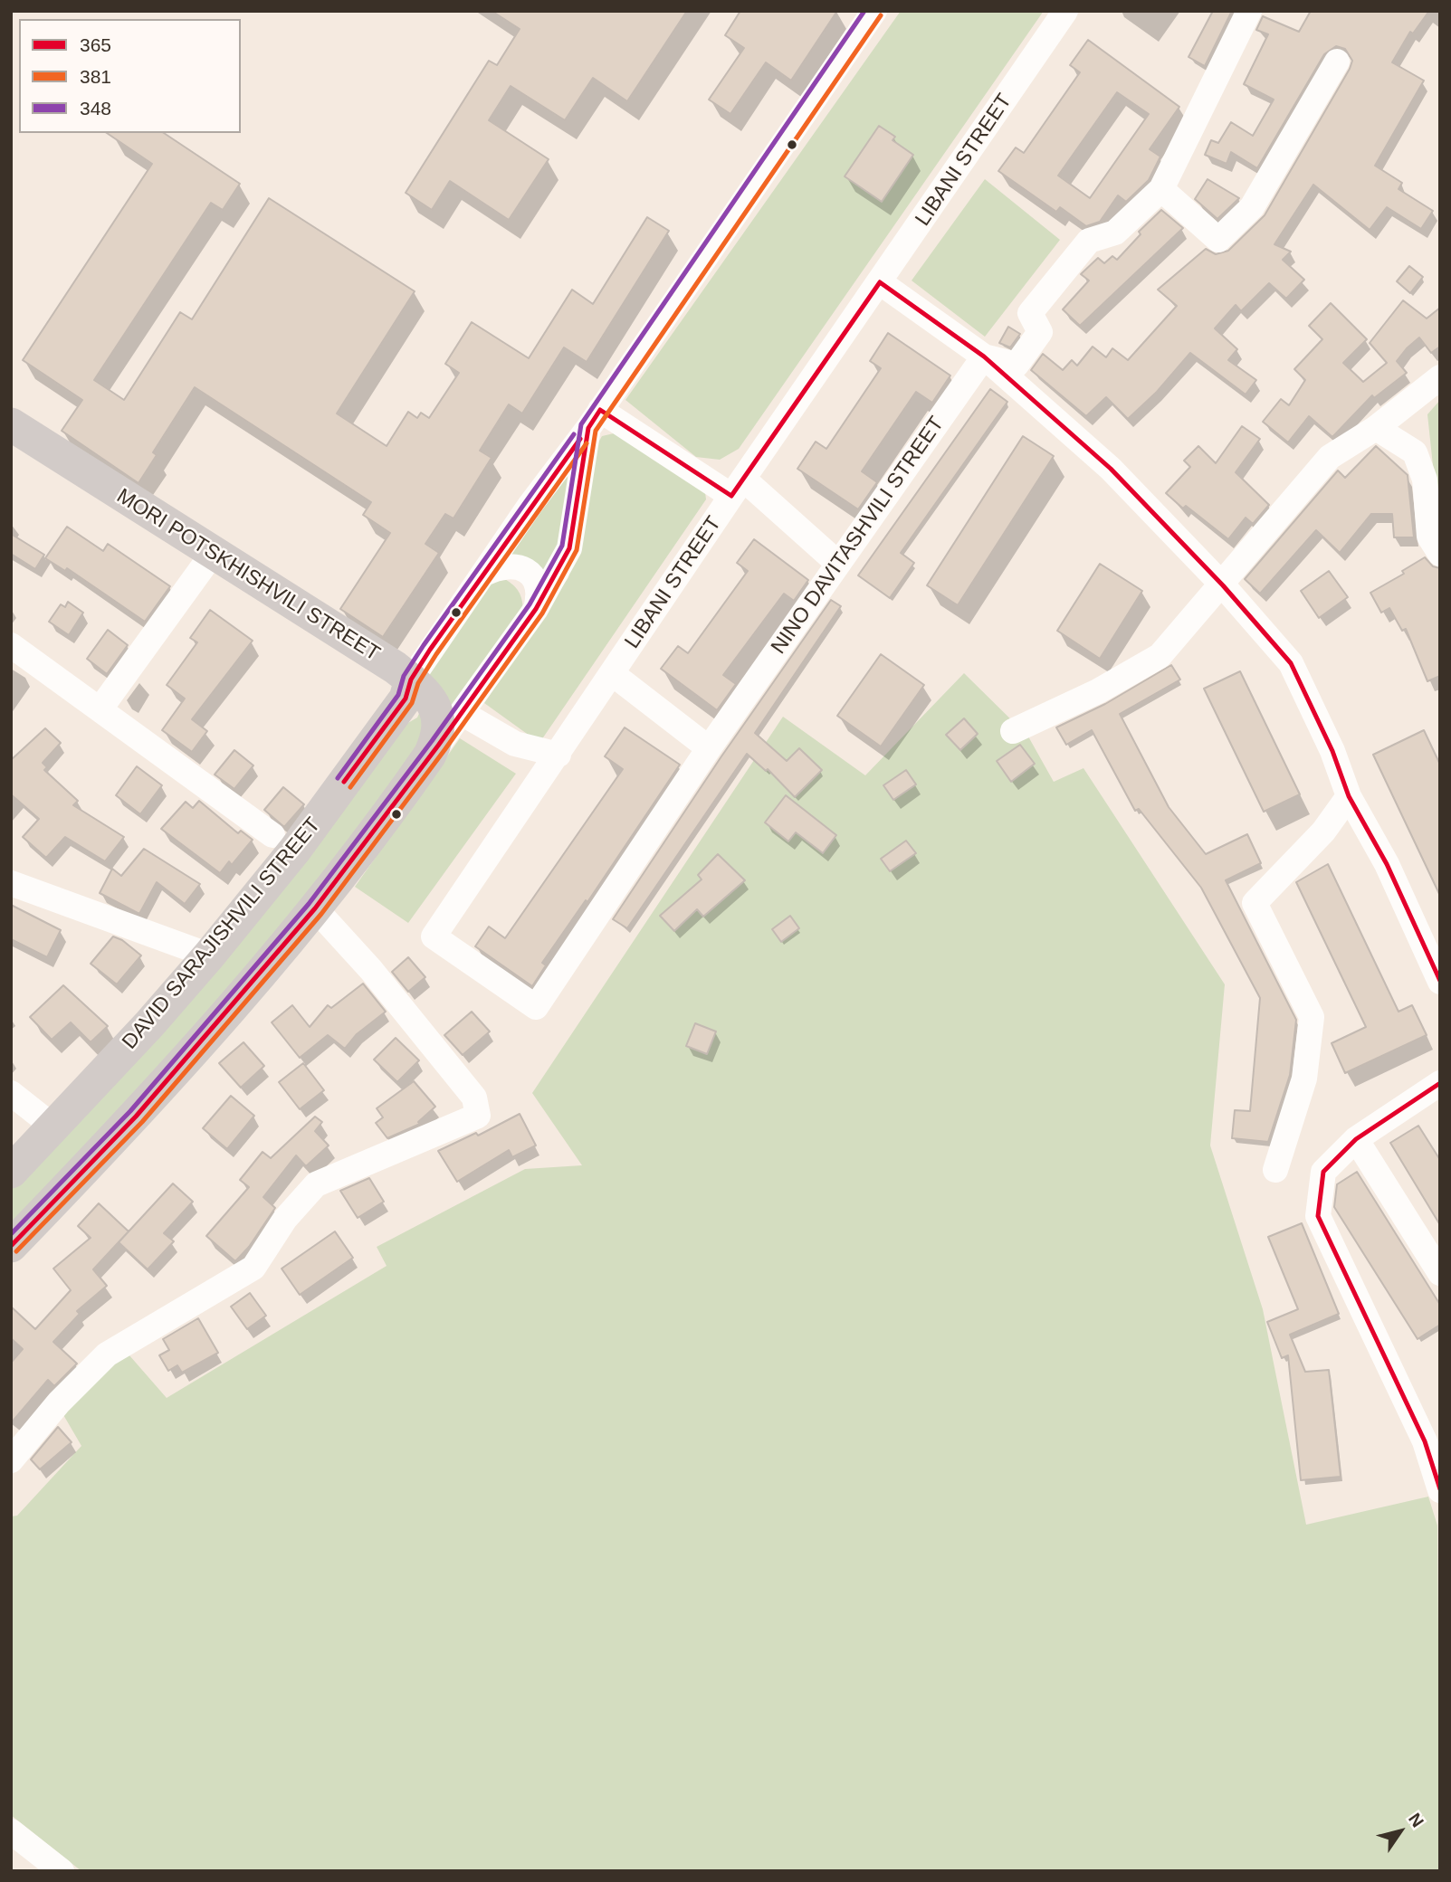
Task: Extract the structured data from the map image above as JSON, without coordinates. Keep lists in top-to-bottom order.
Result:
{
  "streets": {
    "main road": ["MORI POTSKHISHVILI STREET", "DAVID SARAJISHVILI STREET"],
    "street": ["LIBANI STREET", "NINO DAVITASHVILI STREET"]
  },
  "crossings": [
    ["LIBANI STREET", "NINO DAVITASHVILI STREET"],
    ["MORI POTSKHISHVILI STREET", "DAVID SARAJISHVILI STREET"]
  ],
  "lines": ["transit line 348", "transit line 381", "transit line 365"],
  "legend": ["365", "381", "348"],
  "north": "top right"
}
